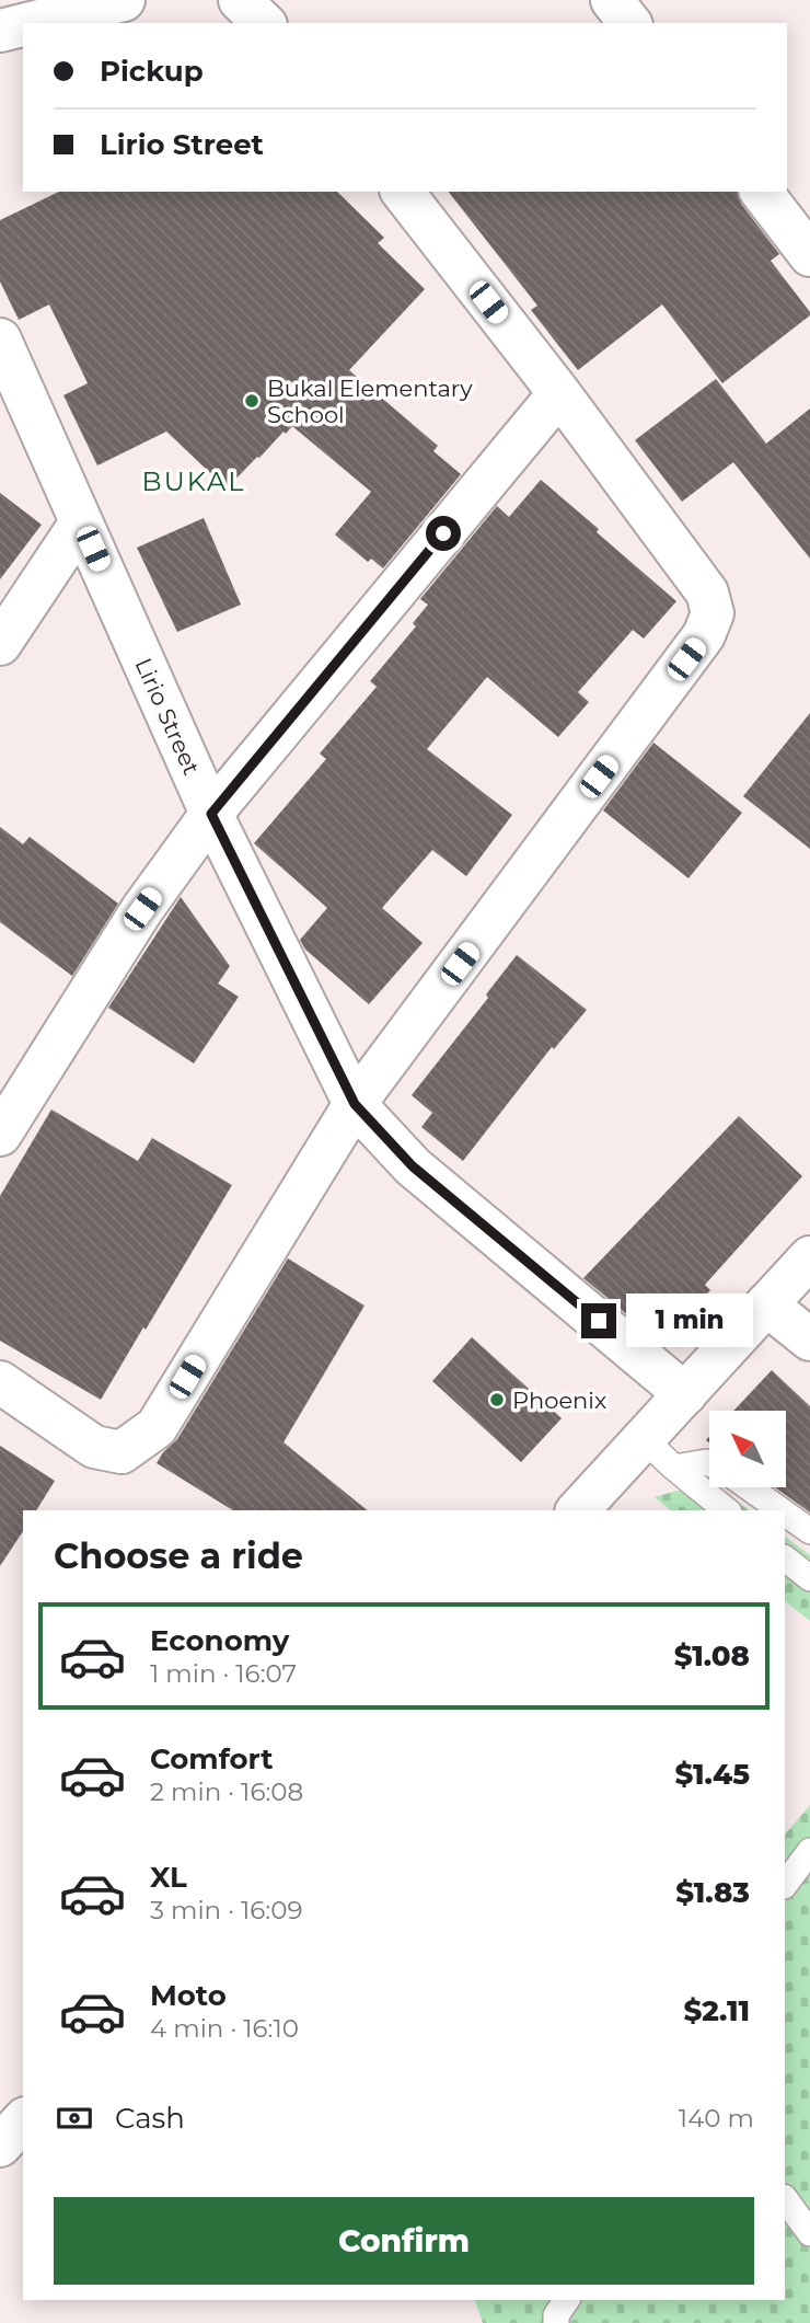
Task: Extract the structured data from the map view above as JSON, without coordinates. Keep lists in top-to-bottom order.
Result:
{
  "streets": {
    "street": ["Lirio Street"]
  },
  "districts": ["BUKAL"],
  "places": ["Bukal Elementary School", "Phoenix"],
  "north": "top left",
  "page": {
    "banner": ["Pickup", "Lirio Street"],
    "bubble": "1 min",
    "heading": "Choose a ride",
    "list": [
      {
        "name": "Economy",
        "note": "1 min · 16:07",
        "value": "$1.08"
      },
      {
        "name": "Comfort",
        "note": "2 min · 16:08",
        "value": "$1.45"
      },
      {
        "name": "XL",
        "note": "3 min · 16:09",
        "value": "$1.83"
      },
      {
        "name": "Moto",
        "note": "4 min · 16:10",
        "value": "$2.11"
      }
    ],
    "pay": ["Cash", "140 m"],
    "buttons": "Confirm"
  }
}
